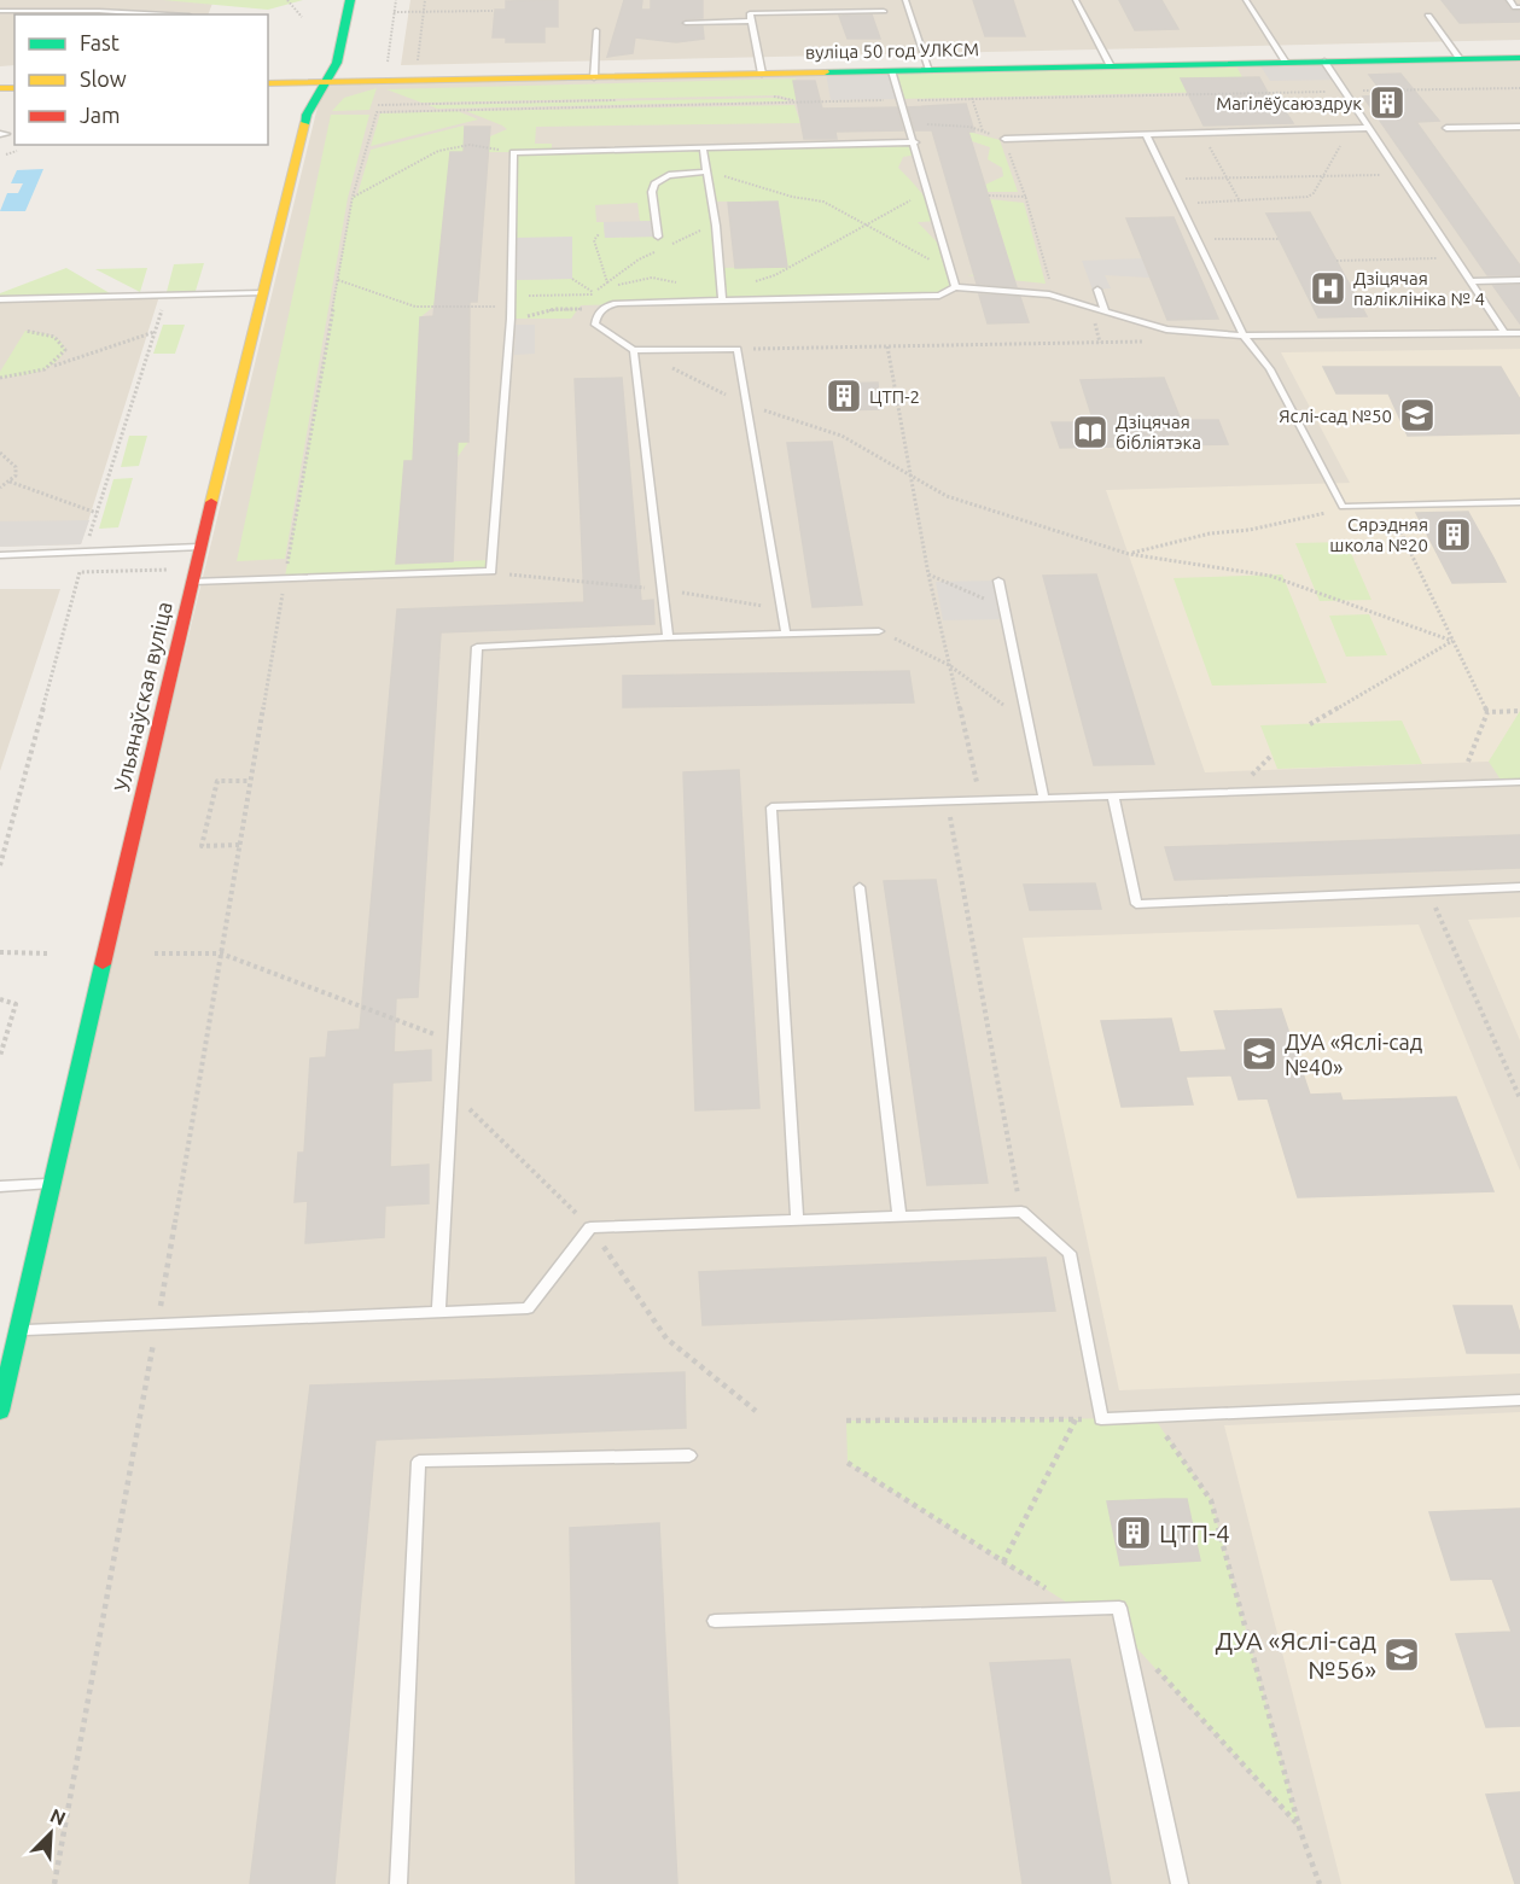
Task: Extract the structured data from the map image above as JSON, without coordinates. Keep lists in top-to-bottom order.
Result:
{
  "streets": {
    "main road": ["вуліца 50 год УЛКСМ", "Ульянаўская вуліца"]
  },
  "crossings": [
    ["вуліца 50 год УЛКСМ", "Ульянаўская вуліца"]
  ],
  "places": {
    "building": [
      "Магілёўсаюздрук",
      "ЦТП-2",
      "Сярэдняя школа №20",
      "ЦТП-4"
    ],
    "hospital": ["Дзіцячая паліклініка № 4"],
    "school or university": ["Яслі-сад №50", "ДУА «Яслі-сад №40»", "ДУА «Яслі-сад №56»"],
    "library": ["Дзіцячая бібліятэка"]
  },
  "legend": ["Fast", "Slow", "Jam"],
  "north": "top right"
}
